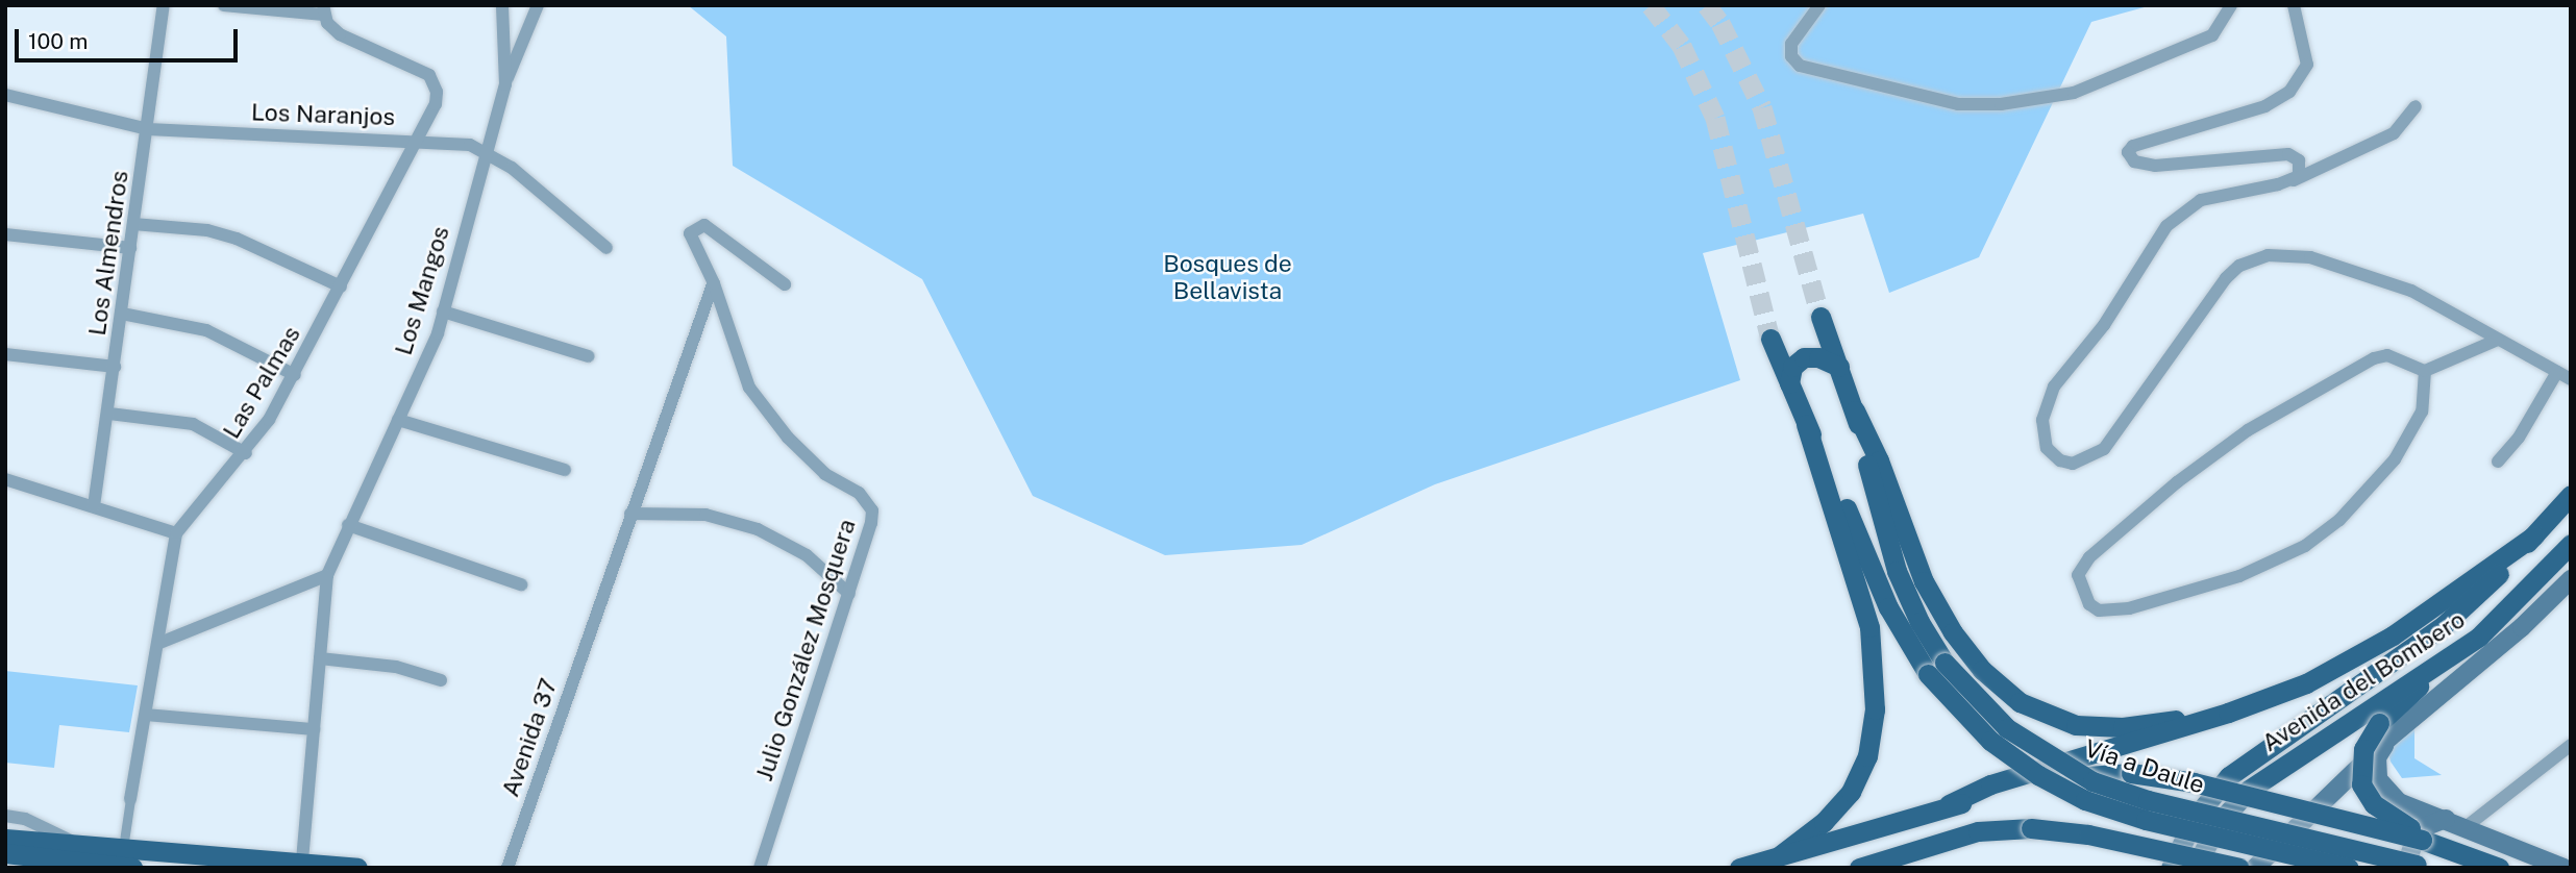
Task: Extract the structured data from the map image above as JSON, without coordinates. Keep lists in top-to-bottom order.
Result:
{
  "streets": {
    "main road": ["Avenida del Bombero", "Vía a Daule"],
    "street": [
      "Los Naranjos",
      "Los Almendros",
      "Los Mangos",
      "Las Palmas",
      "Julio González Mosquera",
      "Avenida 37"
    ]
  },
  "crossings": [
    ["Los Naranjos", "Los Almendros"],
    ["Los Naranjos", "Los Mangos"],
    ["Los Naranjos", "Las Palmas"],
    ["Julio González Mosquera", "Avenida 37"]
  ],
  "parks": ["Bosques de Bellavista"],
  "scale_bar": "100 m"
}
